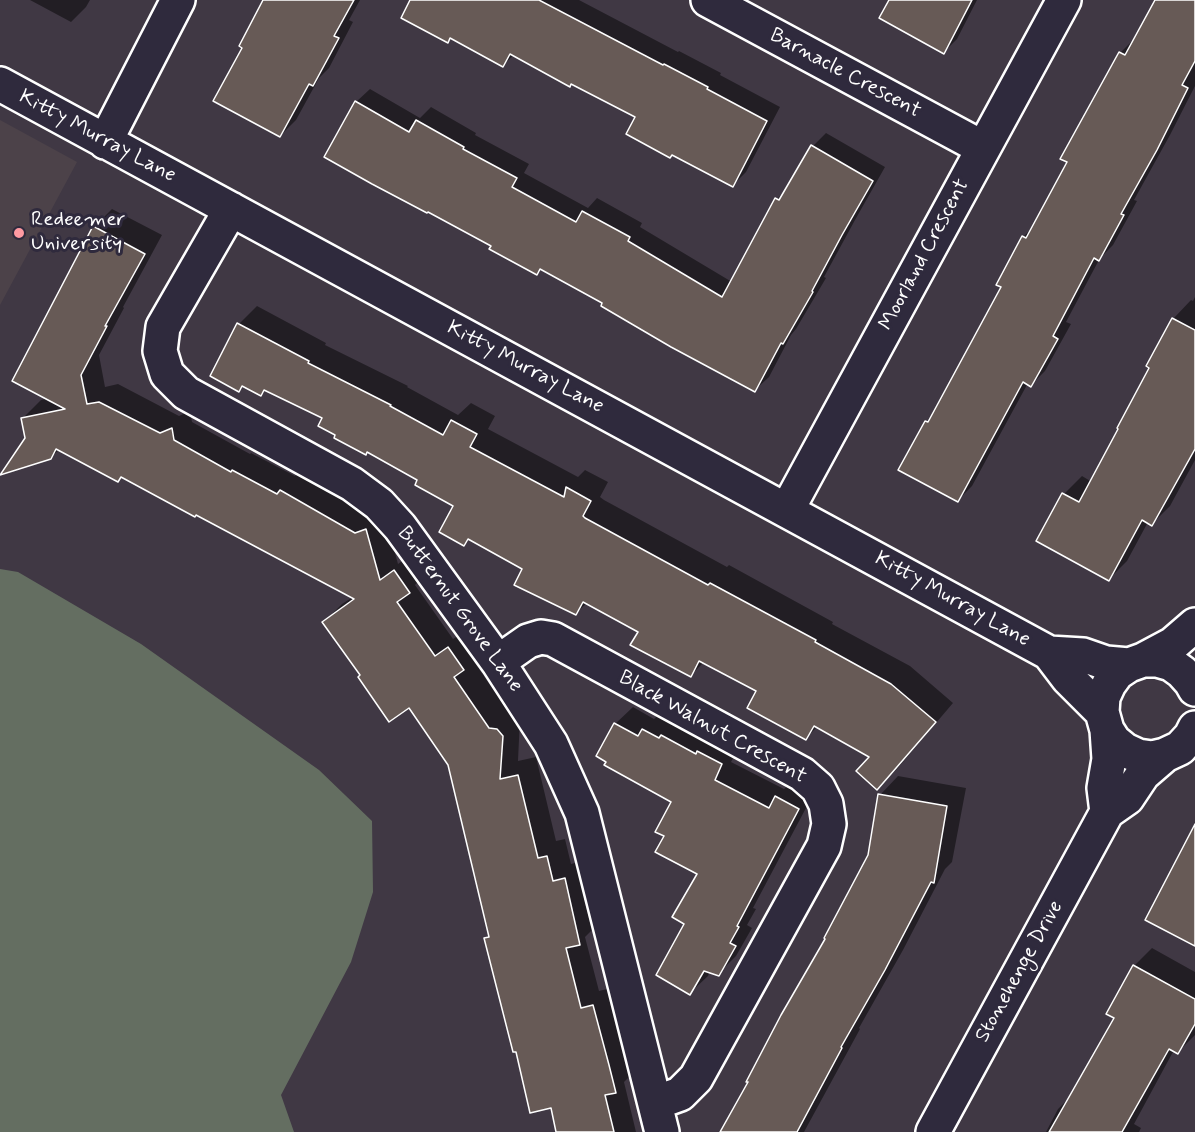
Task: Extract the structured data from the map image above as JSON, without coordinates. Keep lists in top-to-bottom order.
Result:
{
  "streets": {
    "street": [
      "Barnacle Crescent",
      "Kitty Murray Lane",
      "Moorland Crescent",
      "Butternut Grove Lane",
      "Black Walnut Crescent",
      "Stonehenge Drive"
    ]
  },
  "crossings": [
    ["Barnacle Crescent", "Moorland Crescent"],
    ["Kitty Murray Lane", "Moorland Crescent"],
    ["Kitty Murray Lane", "Butternut Grove Lane"],
    ["Kitty Murray Lane", "Stonehenge Drive"],
    ["Butternut Grove Lane", "Black Walnut Crescent"]
  ],
  "places": ["Redeemer University"]
}
